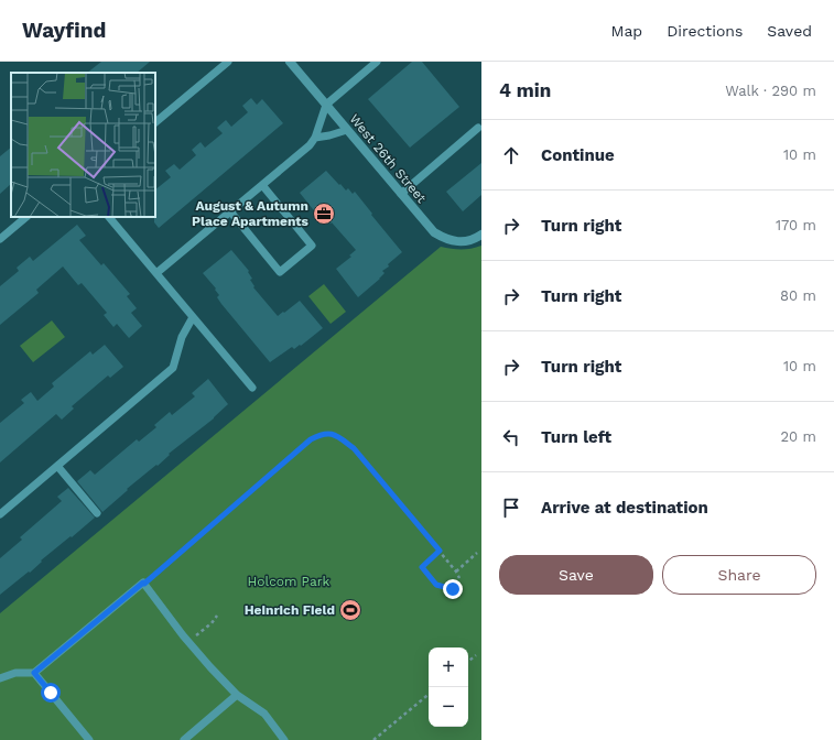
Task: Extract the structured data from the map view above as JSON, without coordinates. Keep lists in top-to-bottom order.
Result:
{
  "streets": {
    "street": ["West 26th Street"]
  },
  "parks": ["Holcom Park"],
  "places": {
    "office": ["August & Autumn Place Apartments"],
    "sports": ["Heinrich Field"]
  },
  "page": {
    "header": "Wayfind",
    "nav": ["Map", "Directions", "Saved"],
    "heading": ["4 min", "Walk · 290 m"],
    "list": [
      ["Continue", "10 m"],
      ["Turn right", "170 m"],
      ["Turn right", "80 m"],
      ["Turn right", "10 m"],
      ["Turn left", "20 m"],
      "Arrive at destination"
    ],
    "buttons": ["Save", "Share"],
    "map_buttons": ["+", "−"]
  }
}
